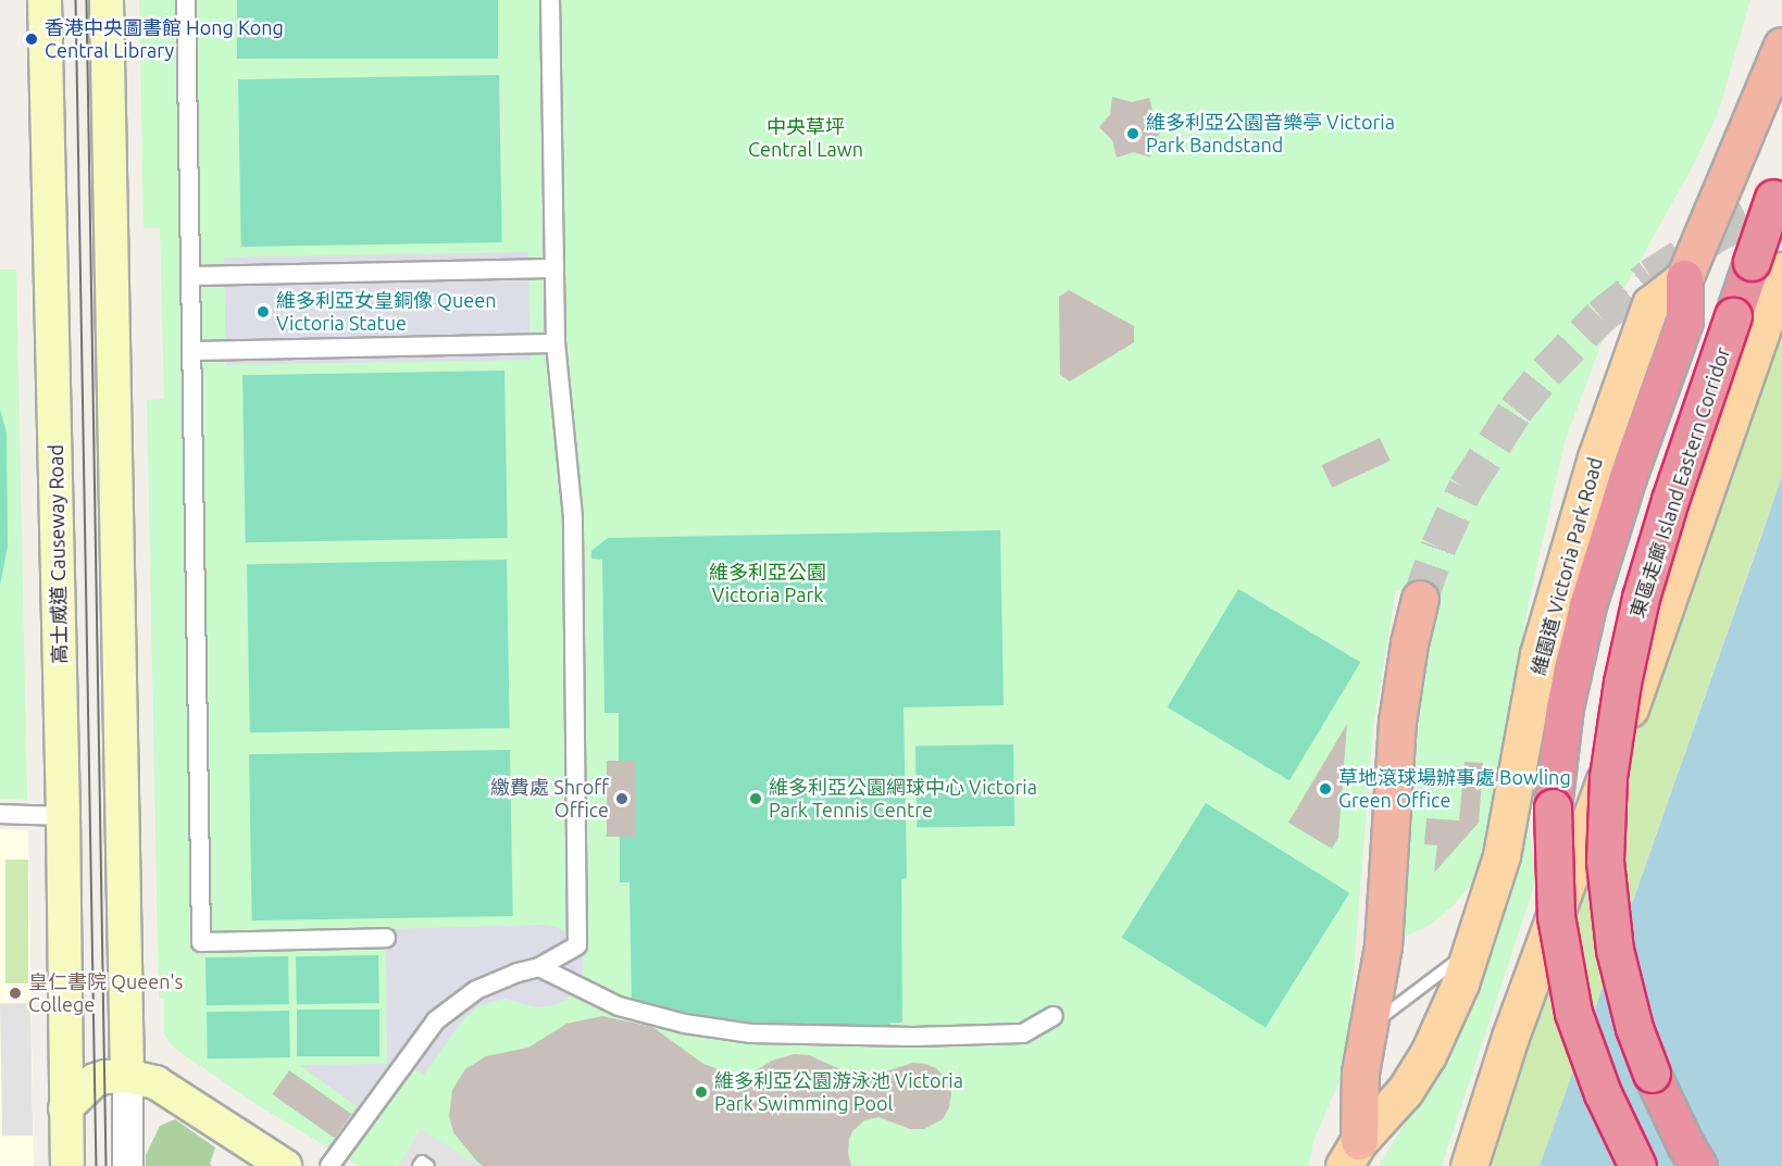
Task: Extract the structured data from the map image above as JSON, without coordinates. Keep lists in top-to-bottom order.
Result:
{
  "streets": {
    "highway": ["東區走廊 Island Eastern Corridor", "維園道 Victoria Park Road"],
    "main road": ["高士威道 Causeway Road"]
  },
  "parks": ["中央草坪 Central Lawn", "維多利亞公園 Victoria Park"],
  "places": [
    "香港中央圖書館 Hong Kong Central Library",
    "維多利亞公園音樂亭 Victoria Park Bandstand",
    "維多利亞女皇銅像 Queen Victoria Statue",
    "草地滾球場辦事處 Bowling Green Office",
    "繳費處 Shroff Office",
    "維多利亞公園網球中心 Victoria Park Tennis Centre",
    "皇仁書院 Queen's College",
    "維多利亞公園游泳池 Victoria Park Swimming Pool"
  ]
}
